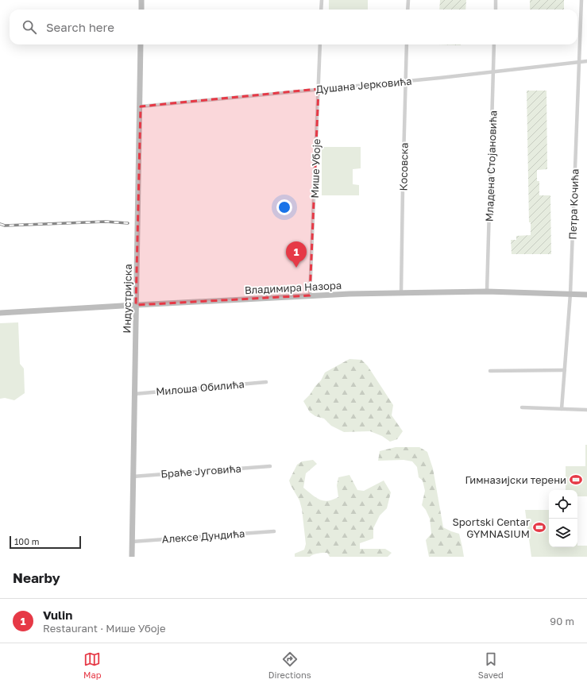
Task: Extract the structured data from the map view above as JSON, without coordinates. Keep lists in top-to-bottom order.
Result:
{
  "streets": {
    "street": [
      "Душана Јерковића",
      "Младена Стојановића",
      "Косовска",
      "Мише Убоје",
      "Петра Кочића",
      "Владимира Назора",
      "Индустријска",
      "Милоша Обилића",
      "Браће Југовића",
      "Алексе Дундића"
    ]
  },
  "crossings": [
    ["Душана Јерковића", "Младена Стојановића"],
    ["Душана Јерковића", "Косовска"],
    ["Душана Јерковића", "Мише Убоје"],
    ["Душана Јерковића", "Петра Кочића"],
    ["Душана Јерковића", "Индустријска"],
    ["Младена Стојановића", "Владимира Назора"],
    ["Косовска", "Владимира Назора"],
    ["Мише Убоје", "Владимира Назора"],
    ["Петра Кочића", "Владимира Назора"],
    ["Владимира Назора", "Индустријска"],
    ["Индустријска", "Милоша Обилића"],
    ["Индустријска", "Браће Југовића"],
    ["Индустријска", "Алексе Дундића"]
  ],
  "places": {
    "sports": ["Гимназијски терени", "Sportski Centar GYMNASIUM"]
  },
  "scale_bar": "100 m",
  "page": {
    "search": "Search here",
    "pins": "1",
    "scale": "100 m",
    "heading": "Nearby",
    "list": [
      {
        "mark": "1",
        "name": "Vulin",
        "note": "Restaurant · Мише Убоје",
        "value": "90 m"
      }
    ],
    "nav": ["Map", "Directions", "Saved"]
  }
}
